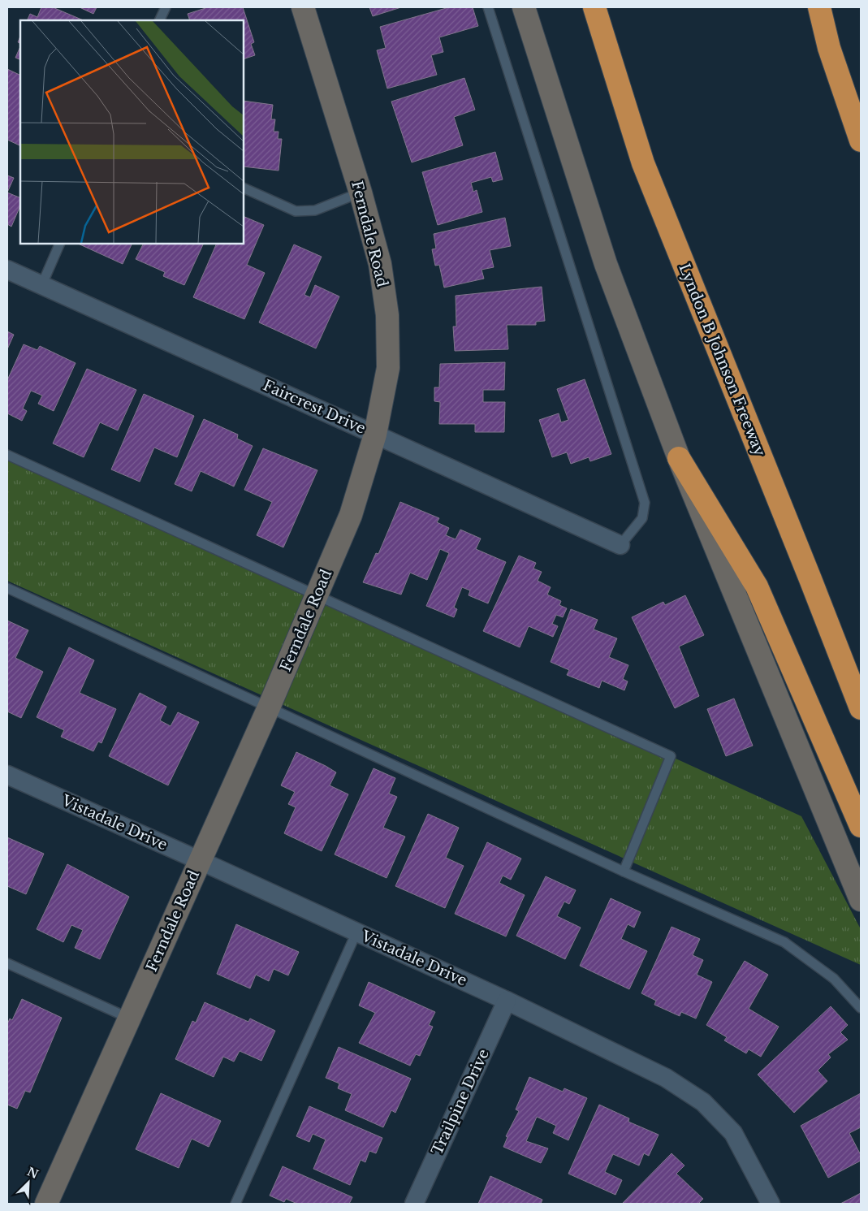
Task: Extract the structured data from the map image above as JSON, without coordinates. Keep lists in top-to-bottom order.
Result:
{
  "streets": {
    "highway": ["Lyndon B Johnson Freeway"],
    "street": [
      "Ferndale Road",
      "Faircrest Drive",
      "Vistadale Drive",
      "Trailpine Drive"
    ]
  },
  "crossings": [
    ["Ferndale Road", "Faircrest Drive"],
    ["Ferndale Road", "Vistadale Drive"],
    ["Vistadale Drive", "Trailpine Drive"]
  ],
  "north": "top right"
}
